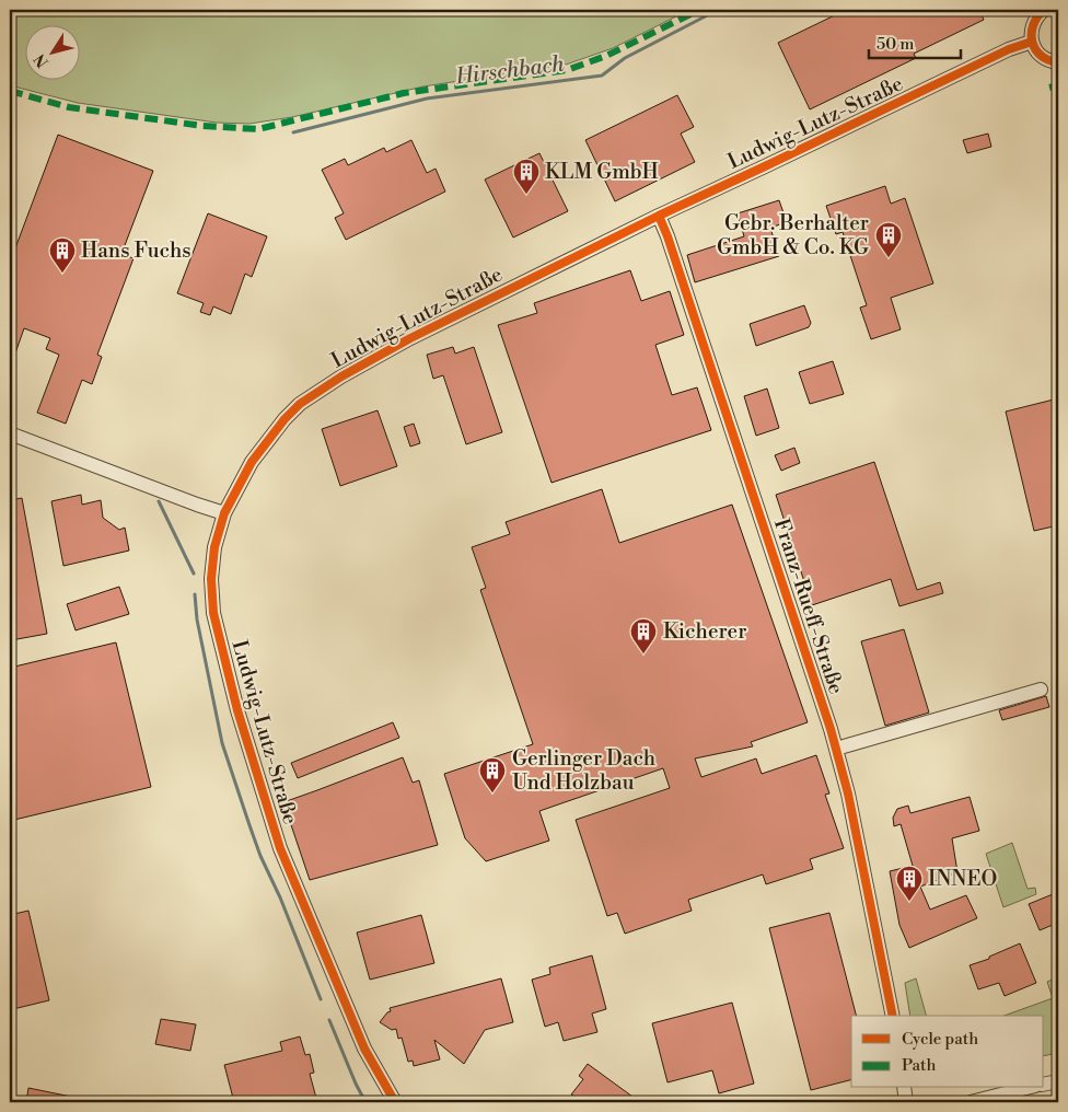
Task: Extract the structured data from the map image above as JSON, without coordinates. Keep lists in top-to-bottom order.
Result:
{
  "streets": {
    "street": ["Ludwig-Lutz-Straße", "Franz-Rueff-Straße"]
  },
  "crossings": [
    ["Ludwig-Lutz-Straße", "Franz-Rueff-Straße"]
  ],
  "water": ["Hirschbach"],
  "places": {
    "building": [
      "KLM GmbH",
      "Gebr. Berhalter GmbH & Co. KG",
      "Hans Fuchs",
      "Kicherer",
      "Gerlinger Dach Und Holzbau",
      "INNEO"
    ]
  },
  "legend": ["Cycle path", "Path"],
  "scale_bar": "50 m",
  "north": "bottom left"
}
